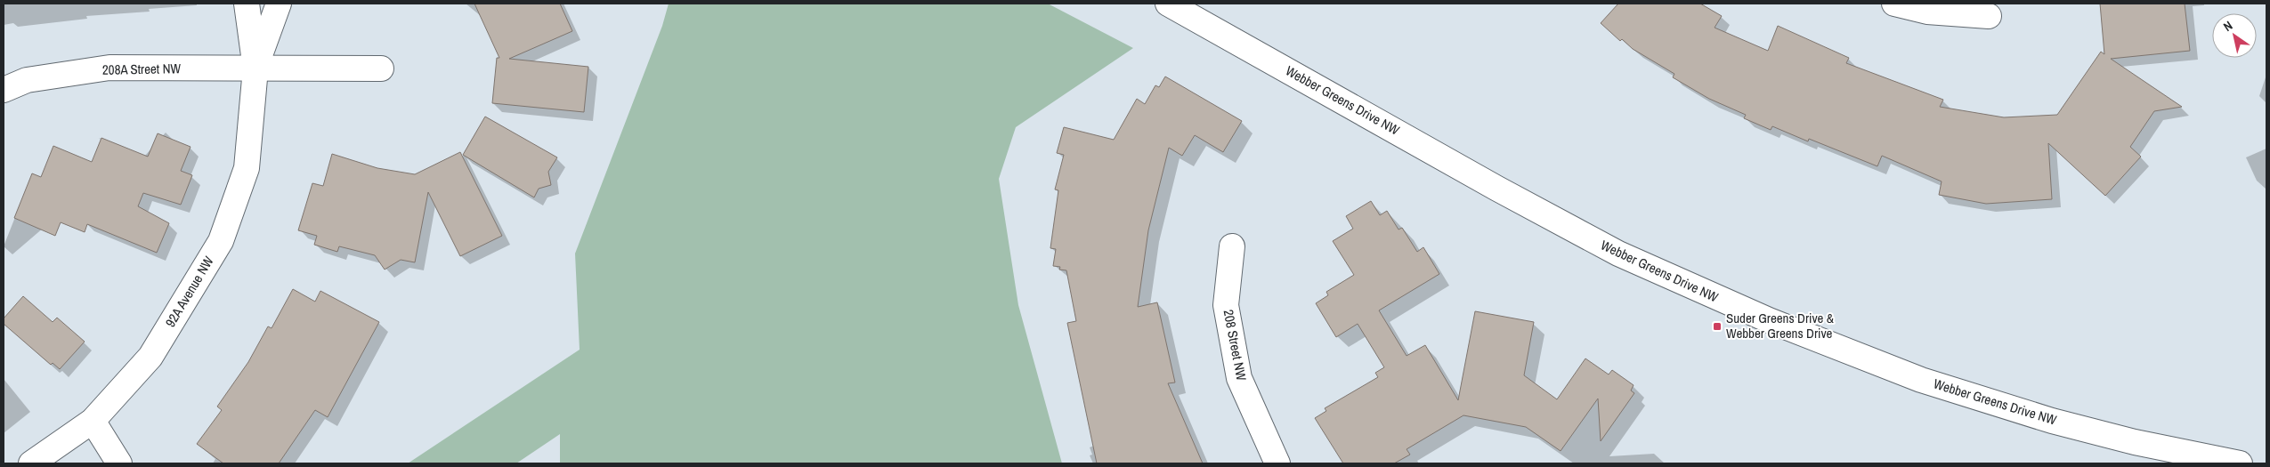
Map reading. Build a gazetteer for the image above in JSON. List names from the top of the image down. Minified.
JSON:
{"streets":{"street":["208A Street NW","Webber Greens Drive NW","92A Avenue NW","208 Street NW"]},"crossings":[["208A Street NW","92A Avenue NW"]],"places":{"transit":["Suder Greens Drive & Webber Greens Drive"]},"north":"top left"}
